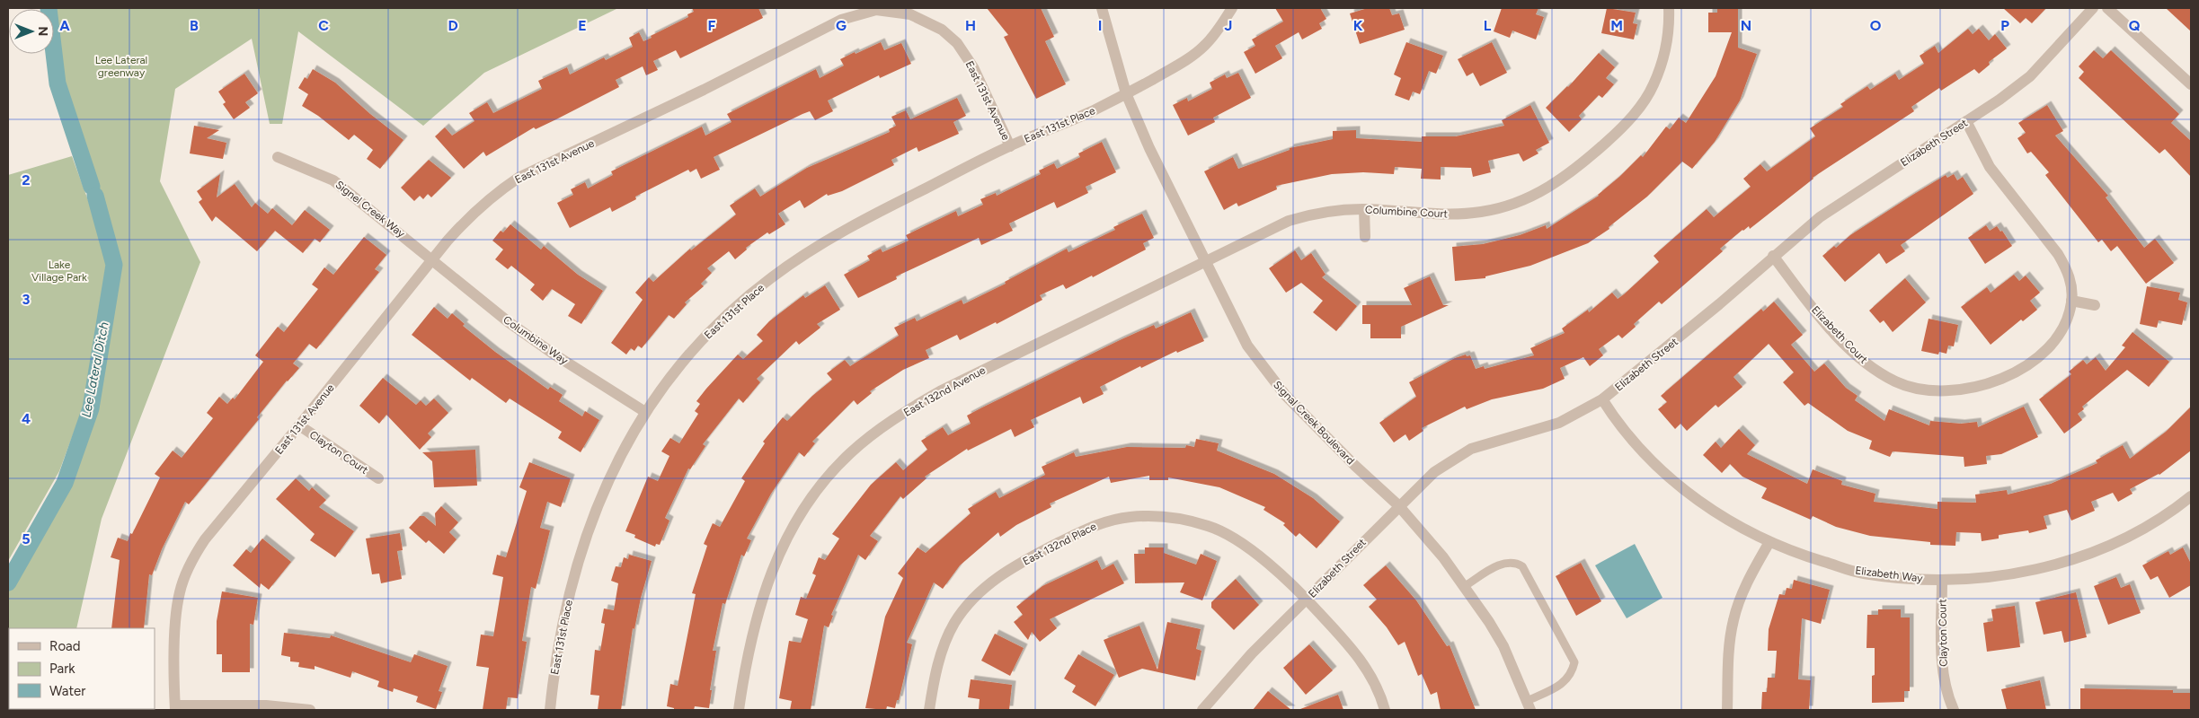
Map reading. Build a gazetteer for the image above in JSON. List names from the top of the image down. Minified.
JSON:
{"streets":{"street":["East 131st Avenue","East 131st Place","Elizabeth Street","Signel Creek Way","Columbine Court","Elizabeth Court","Columbine Way","East 132nd Avenue","Signal Creek Boulevard","Clayton Court","East 132nd Place","Elizabeth Way"]},"crossings":[["East 131st Avenue","East 131st Place"],["East 131st Avenue","Signel Creek Way"],["East 131st Avenue","Columbine Way"],["East 131st Avenue","Clayton Court"],["East 131st Place","Columbine Way"],["East 131st Place","Signal Creek Boulevard"],["Elizabeth Street","Elizabeth Court"],["Elizabeth Street","Signal Creek Boulevard"],["Elizabeth Street","East 132nd Place"],["Elizabeth Street","Elizabeth Way"],["Signel Creek Way","Columbine Way"],["Columbine Court","East 132nd Avenue"],["Columbine Court","Signal Creek Boulevard"],["East 132nd Avenue","Signal Creek Boulevard"],["Clayton Court","Elizabeth Way"]],"water":["Lee Lateral Ditch"],"parks":["Lee Lateral greenway","Lake Village Park"],"legend":["Road","Park","Water"],"north":"right","grid":{"columns":["A","B","C","D","E","F","G","H","I","J","K","L","M","N","O","P","Q"],"rows":["2","3","4","5"]}}
